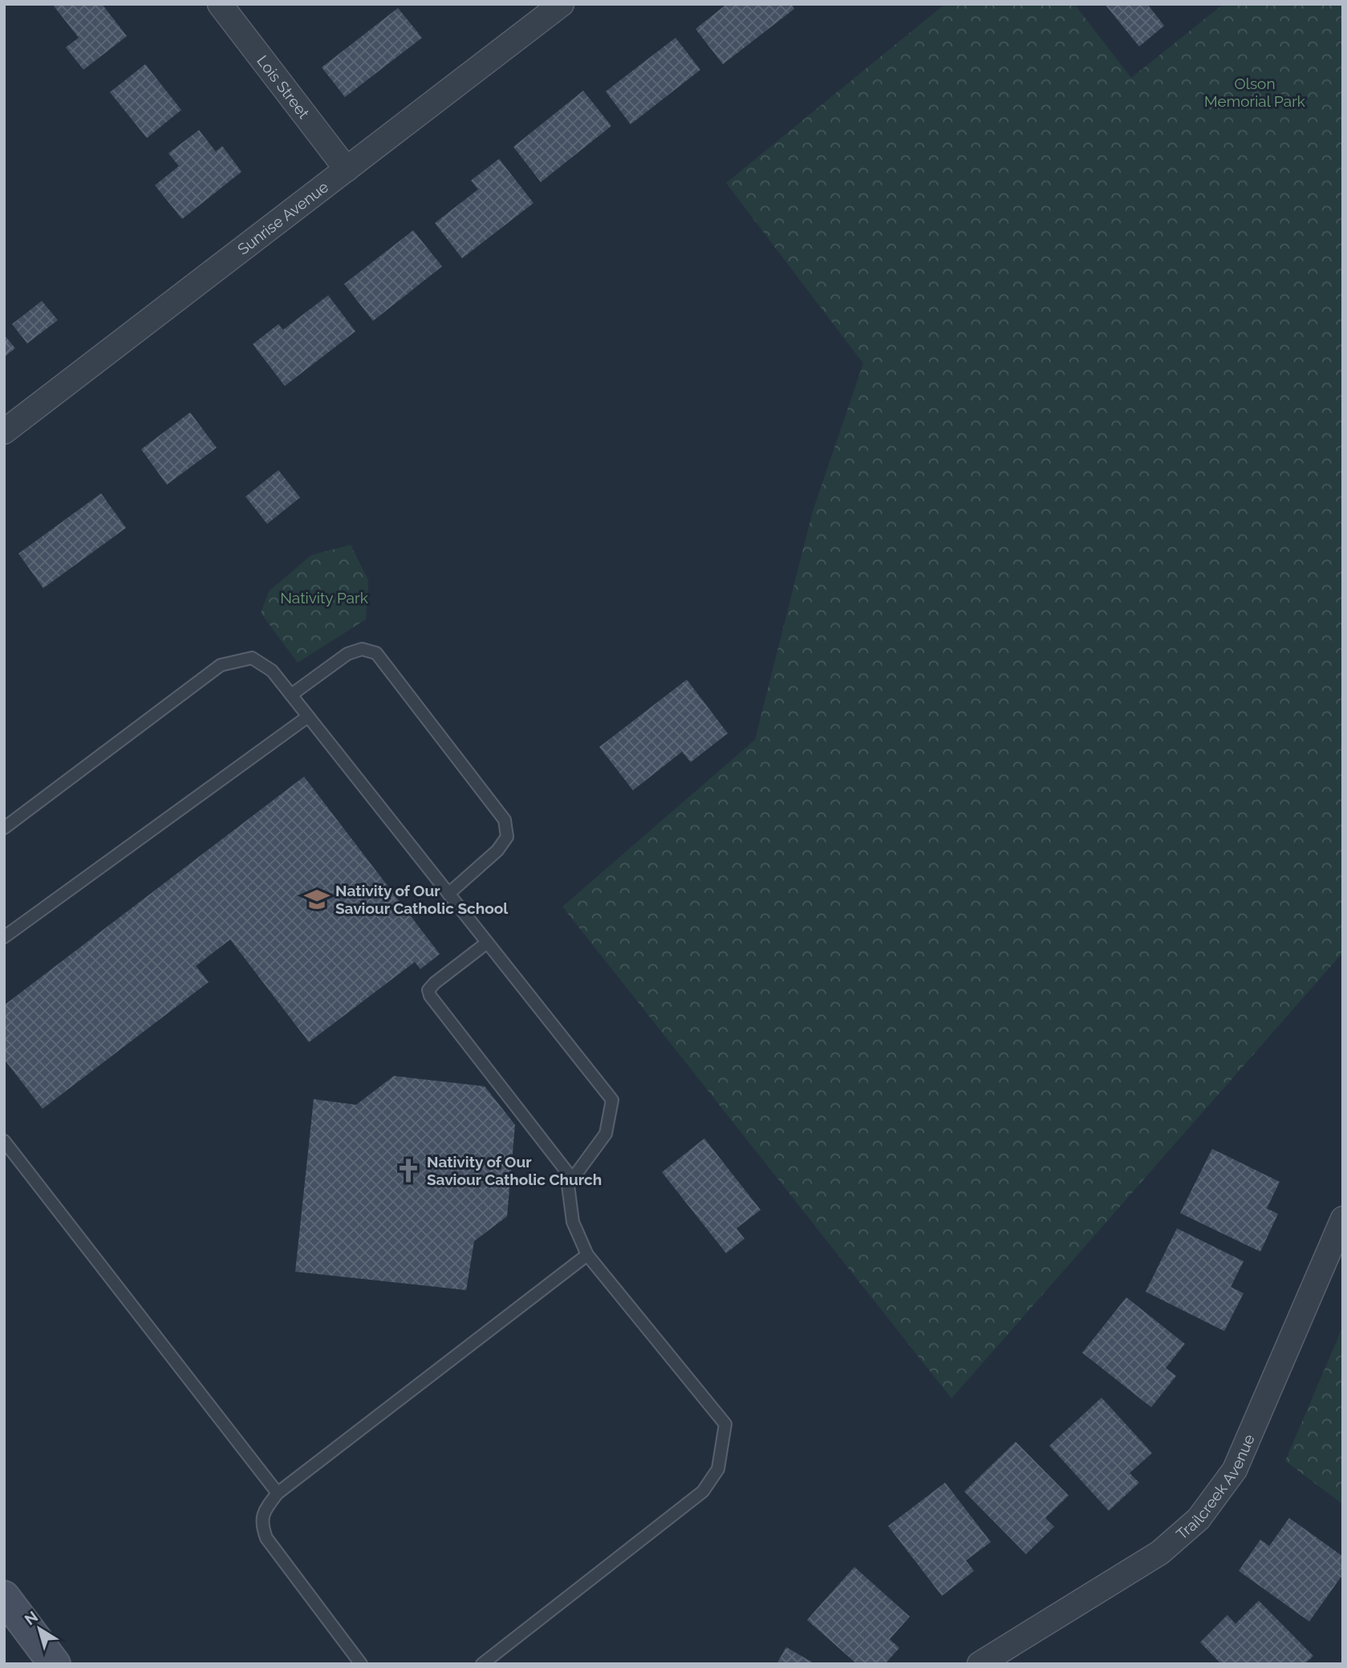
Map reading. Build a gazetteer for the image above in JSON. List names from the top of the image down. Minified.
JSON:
{"streets":{"street":["Lois Street","Sunrise Avenue","Trailcreek Avenue"]},"crossings":[["Lois Street","Sunrise Avenue"]],"parks":["Olson Memorial Park","Nativity Park"],"places":{"school or university":["Nativity of Our Saviour Catholic School"],"church":["Nativity of Our Saviour Catholic Church"]},"north":"top left"}
